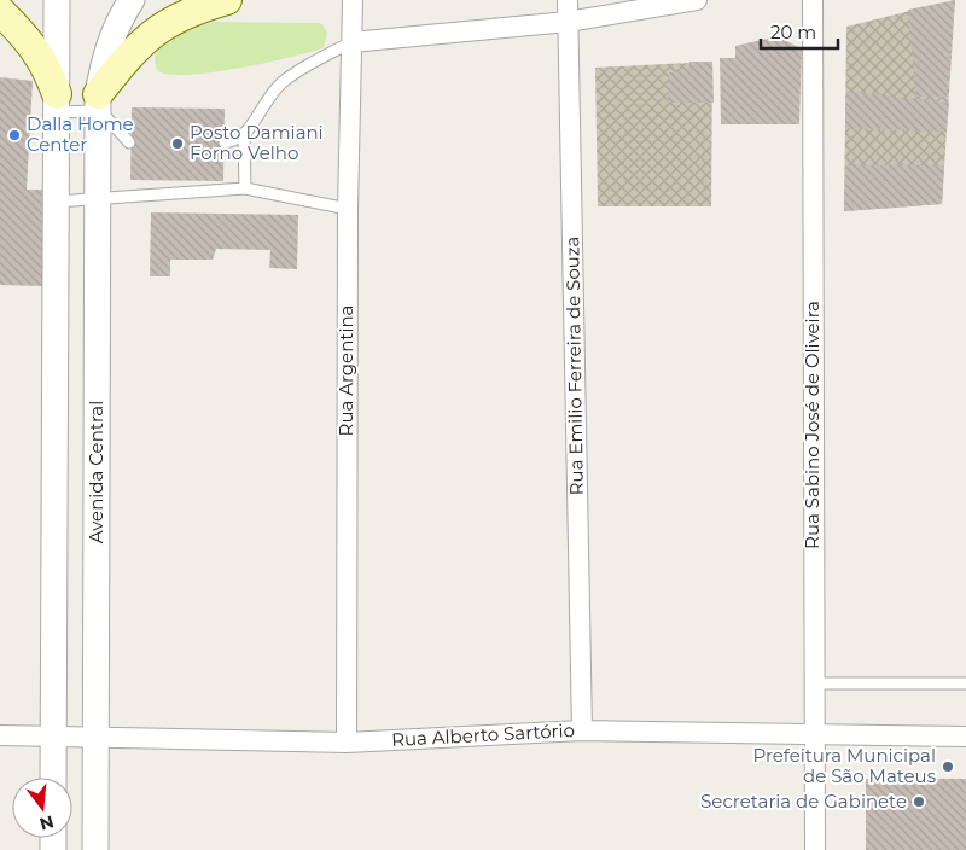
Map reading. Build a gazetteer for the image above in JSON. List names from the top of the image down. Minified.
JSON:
{"streets":{"street":["Rua Emilio Ferreira de Souza","Rua Argentina","Rua Sabino José de Oliveira","Avenida Central","Rua Alberto Sartório"]},"crossings":[["Rua Emilio Ferreira de Souza","Rua Alberto Sartório"],["Rua Argentina","Rua Alberto Sartório"],["Rua Sabino José de Oliveira","Rua Alberto Sartório"],["Avenida Central","Rua Alberto Sartório"]],"places":["Dalla Home Center","Posto Damiani Forno Velho","Prefeitura Municipal de São Mateus","Secretaria de Gabinete"],"scale_bar":"20 m","north":"bottom"}
